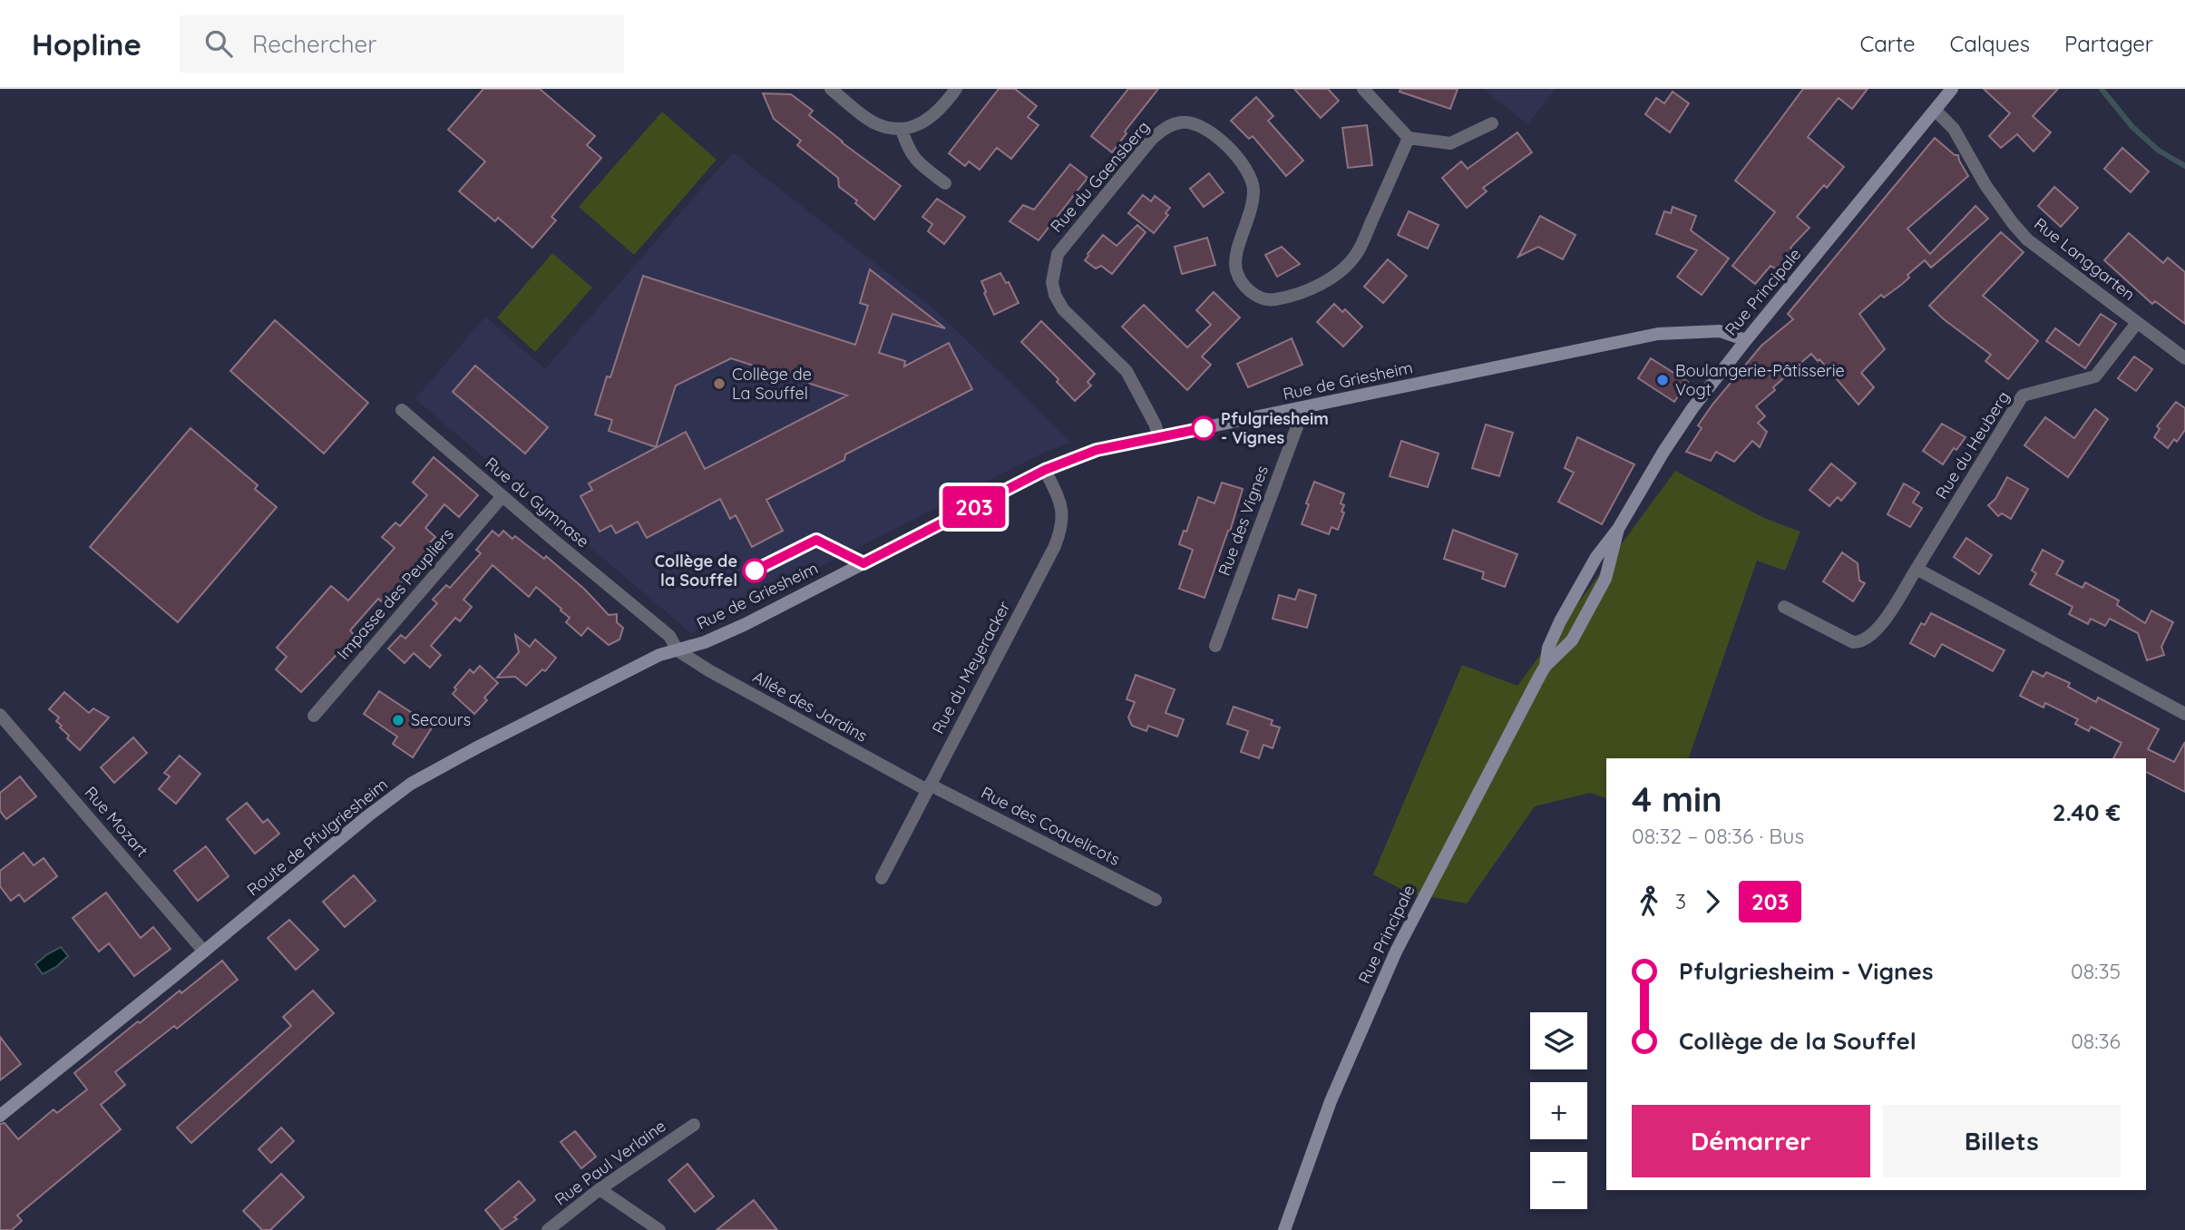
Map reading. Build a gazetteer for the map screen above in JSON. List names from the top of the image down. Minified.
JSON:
{"streets":{"street":["Rue du Gaensberg","Rue Langgarten","Rue Principale","Rue de Griesheim","Rue du Heuberg","Rue du Gymnase","Rue des Vignes","Impasse des Peupliers","Rue du Meyeracker","Allée des Jardins","Rue Mozart","Rue des Coquelicots","Route de Pfulgriesheim","Rue Paul Verlaine"]},"crossings":[["Rue du Gaensberg","Rue de Griesheim"],["Rue Langgarten","Rue Principale"],["Rue Langgarten","Rue du Heuberg"],["Rue Principale","Rue de Griesheim"],["Rue de Griesheim","Rue des Vignes"],["Rue de Griesheim","Rue du Meyeracker"],["Rue de Griesheim","Route de Pfulgriesheim"],["Rue du Gymnase","Impasse des Peupliers"],["Rue du Gymnase","Allée des Jardins"],["Rue du Gymnase","Route de Pfulgriesheim"],["Rue du Meyeracker","Allée des Jardins"],["Rue du Meyeracker","Rue des Coquelicots"],["Allée des Jardins","Rue des Coquelicots"],["Allée des Jardins","Route de Pfulgriesheim"],["Rue Mozart","Route de Pfulgriesheim"]],"places":["Boulangerie-Pâtisserie Vogt","Collège de La Souffel","Pfulgriesheim - Vignes","Collège de la Souffel","Secours"],"lines":["bus line 203"],"page":{"header":"Hopline","search":"Rechercher","nav":["Carte","Calques","Partager"],"on_map":"203","heading":["4 min","08:32 – 08:36 · Bus","2.40 €"],"legs":["3","203"],"list":[{"name":"Pfulgriesheim - Vignes","value":"08:35"},{"name":"Collège de la Souffel","value":"08:36"}],"map_buttons":["+","−"],"buttons":["Démarrer","Billets"]}}
